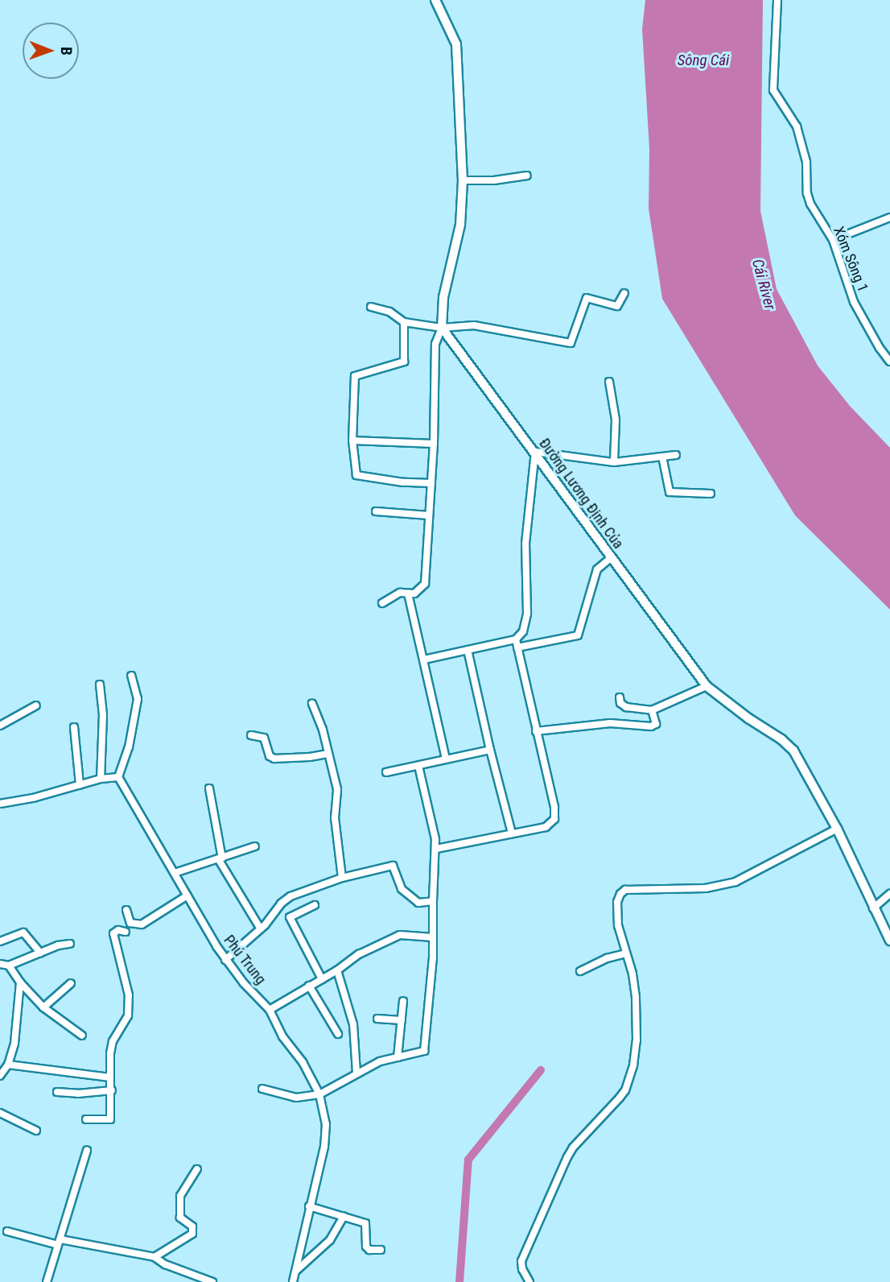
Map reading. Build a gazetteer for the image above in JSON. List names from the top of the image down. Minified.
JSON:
{"streets":{"street":["Xóm Sông 1","Đường Lương Định Của","Phú Trung"]},"water":["Sông Cái","Cái River"],"north":"right"}
